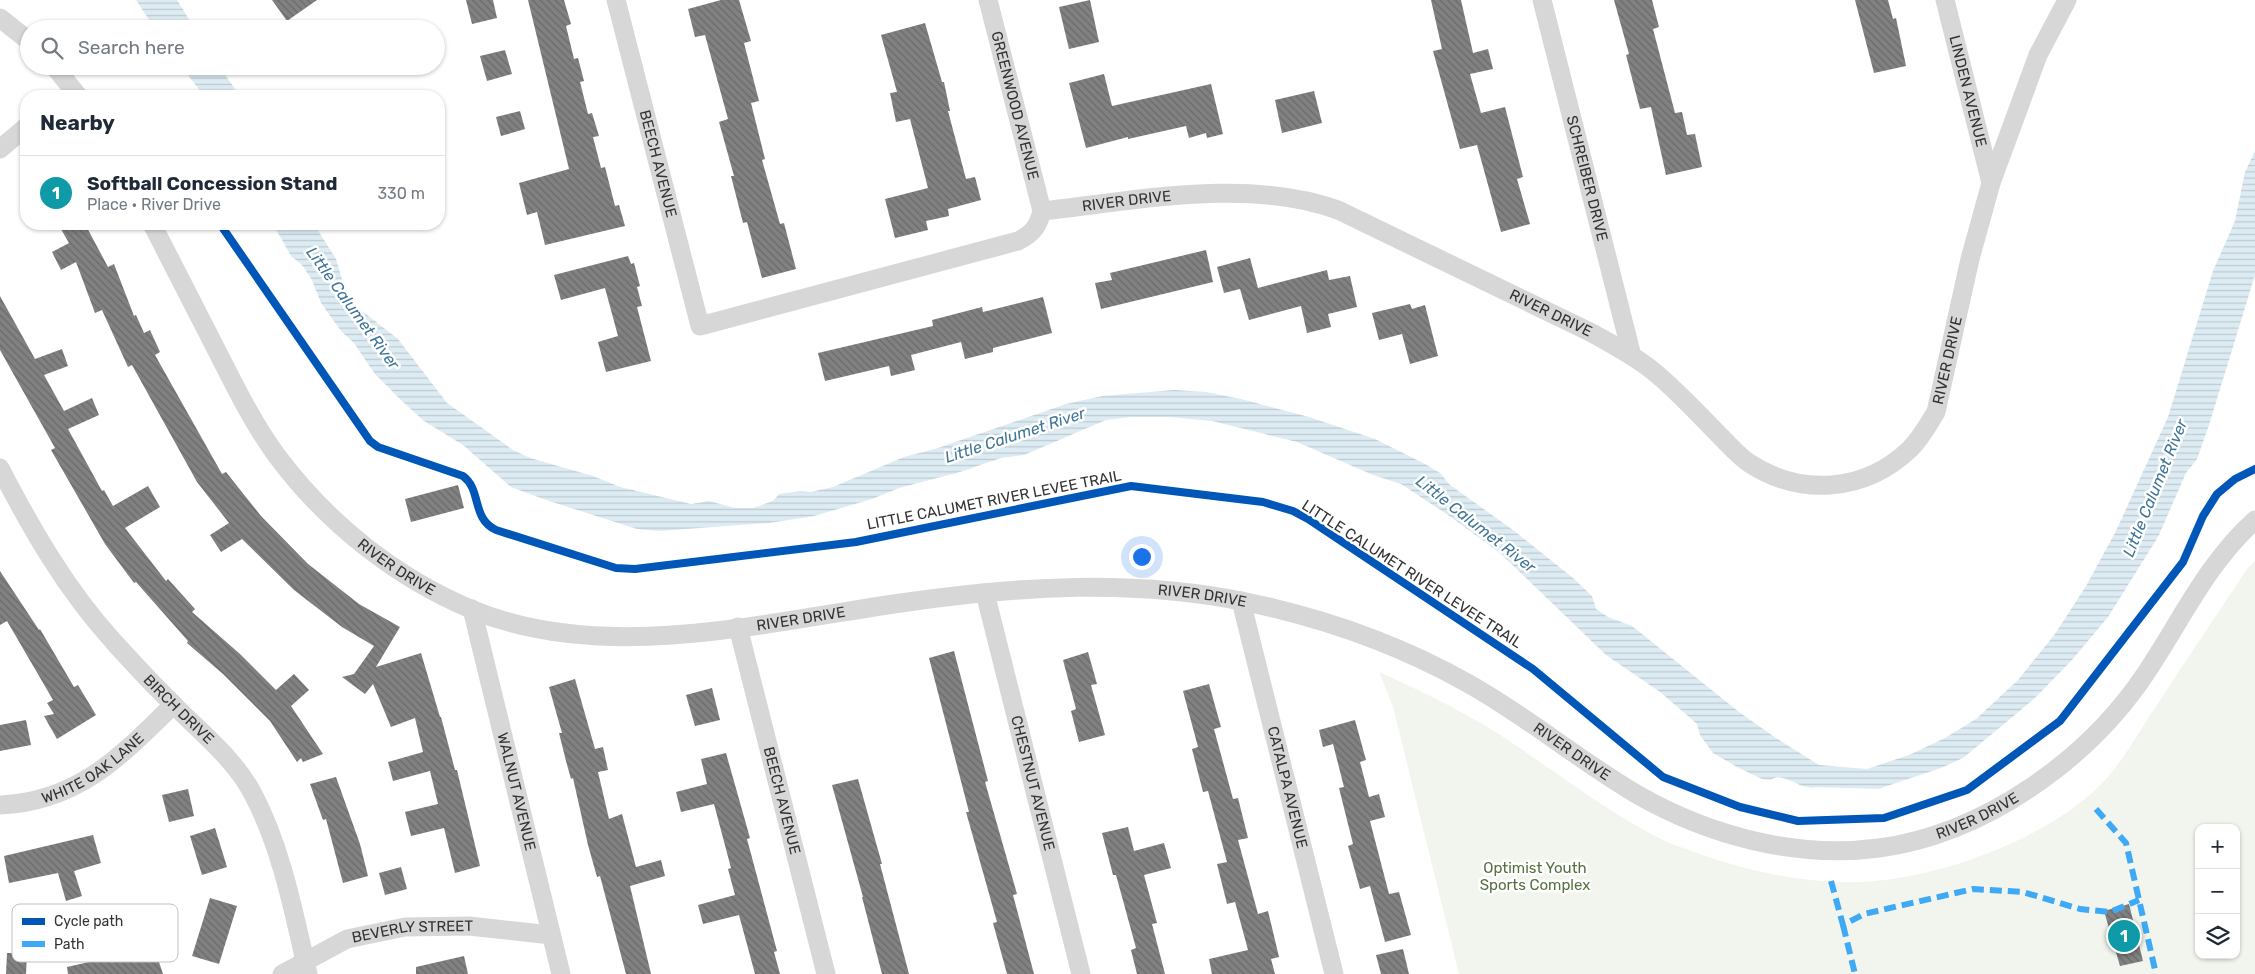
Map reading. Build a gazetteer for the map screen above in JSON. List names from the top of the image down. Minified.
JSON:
{"streets":{"street":["LINDEN AVENUE","GREENWOOD AVENUE","BEECH AVENUE","SCHREIBER DRIVE","RIVER DRIVE","BIRCH DRIVE","WHITE OAK LANE","CHESTNUT AVENUE","CATALPA AVENUE","WALNUT AVENUE","BEVERLY STREET"],"cycle path":["LITTLE CALUMET RIVER LEVEE TRAIL"]},"crossings":[["LINDEN AVENUE","RIVER DRIVE"],["GREENWOOD AVENUE","BEECH AVENUE"],["GREENWOOD AVENUE","RIVER DRIVE"],["BEECH AVENUE","RIVER DRIVE"],["SCHREIBER DRIVE","RIVER DRIVE"],["RIVER DRIVE","CHESTNUT AVENUE"],["RIVER DRIVE","CATALPA AVENUE"],["RIVER DRIVE","WALNUT AVENUE"],["BIRCH DRIVE","WHITE OAK LANE"],["BIRCH DRIVE","BEVERLY STREET"],["WALNUT AVENUE","BEVERLY STREET"]],"water":["Little Calumet River"],"parks":["Optimist Youth Sports Complex"],"legend":["Cycle path","Path"],"page":{"search":"Search here","heading":"Nearby","list":[{"mark":"1","name":"Softball Concession Stand","note":"Place · River Drive","value":"330 m"}],"map_buttons":["+","−"],"pins":"1"}}
